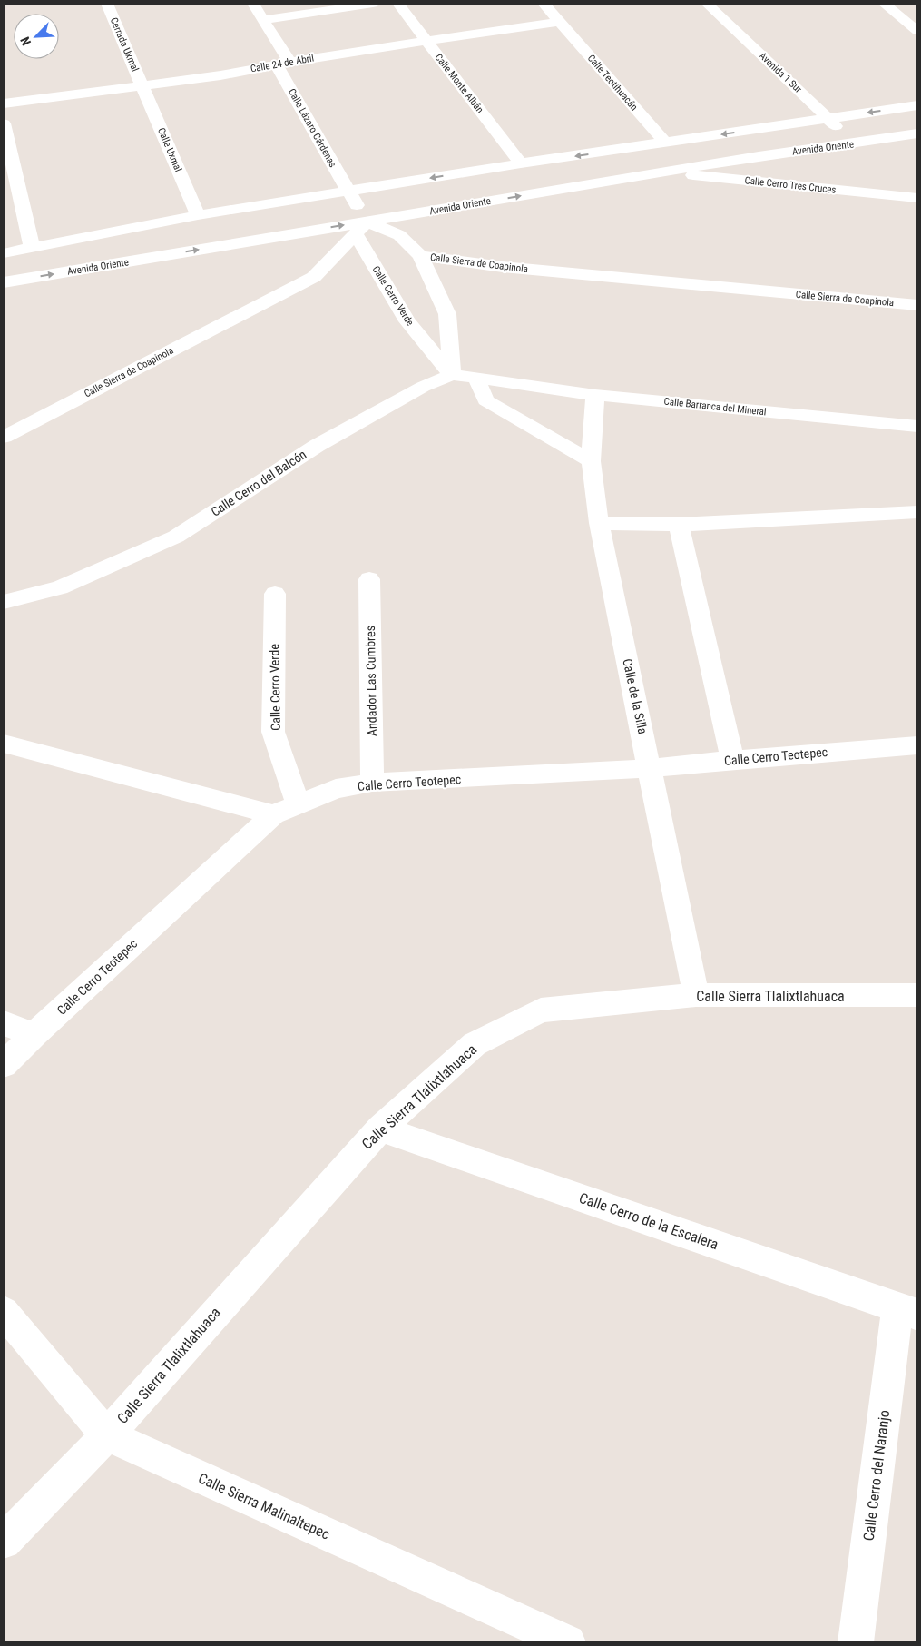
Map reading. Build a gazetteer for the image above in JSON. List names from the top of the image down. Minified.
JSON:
{"streets":{"street":["Cerrada Uxmal","Calle 24 de Abril","Avenida 1 Sur","Calle Teotihuacán","Calle Monte Albán","Calle Lázaro Cárdenas","Avenida Oriente","Calle Uxmal","Calle Cerro Tres Cruces","Calle Sierra de Coapinola","Calle Cerro Verde","Calle Barranca del Mineral","Calle Cerro del Balcón","Andador Las Cumbres","Calle de la Silla","Calle Cerro Teotepec","Calle Sierra Tlalixtlahuaca","Calle Cerro de la Escalera","Calle Cerro del Naranjo","Calle Sierra Malinaltepec"]},"crossings":[["Cerrada Uxmal","Calle 24 de Abril"],["Cerrada Uxmal","Calle Uxmal"],["Calle 24 de Abril","Calle Teotihuacán"],["Calle 24 de Abril","Calle Monte Albán"],["Calle 24 de Abril","Calle Lázaro Cárdenas"],["Calle 24 de Abril","Calle Uxmal"],["Avenida 1 Sur","Avenida Oriente"],["Calle Lázaro Cárdenas","Avenida Oriente"],["Calle Lázaro Cárdenas","Calle Sierra de Coapinola"],["Calle Lázaro Cárdenas","Calle Cerro Verde"],["Avenida Oriente","Calle Cerro Tres Cruces"],["Avenida Oriente","Calle Sierra de Coapinola"],["Avenida Oriente","Calle Cerro Verde"],["Calle Sierra de Coapinola","Calle Cerro Verde"],["Calle Cerro Verde","Calle Cerro del Balcón"],["Calle Cerro Verde","Calle Cerro Teotepec"],["Calle Barranca del Mineral","Calle Cerro del Balcón"],["Calle Barranca del Mineral","Calle de la Silla"],["Andador Las Cumbres","Calle Cerro Teotepec"],["Calle de la Silla","Calle Cerro Teotepec"],["Calle de la Silla","Calle Sierra Tlalixtlahuaca"],["Calle Sierra Tlalixtlahuaca","Calle Cerro de la Escalera"],["Calle Sierra Tlalixtlahuaca","Calle Sierra Malinaltepec"],["Calle Cerro de la Escalera","Calle Cerro del Naranjo"]],"north":"bottom left"}
